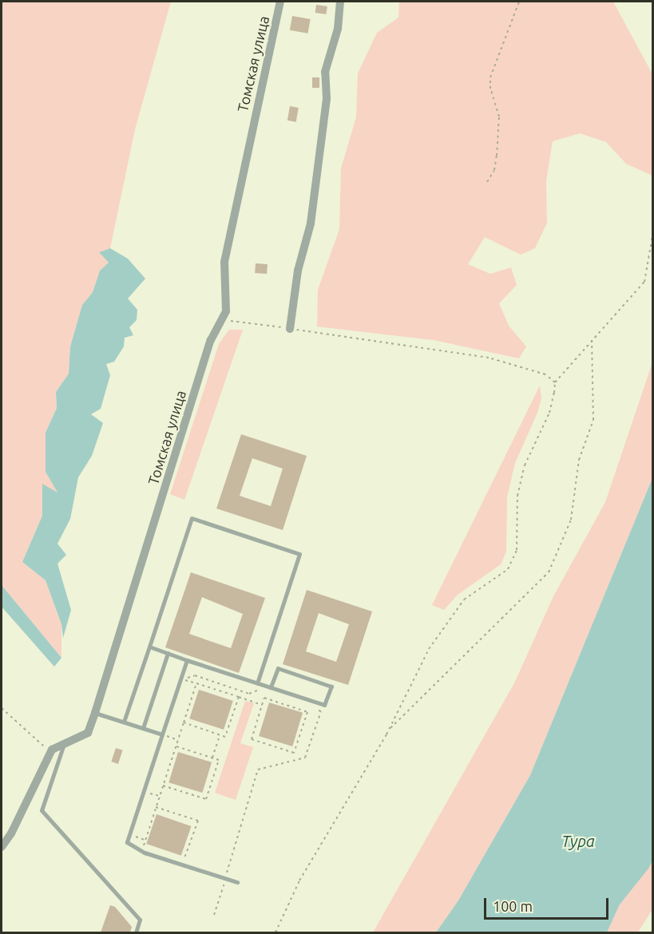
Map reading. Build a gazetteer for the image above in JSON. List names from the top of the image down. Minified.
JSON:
{"streets":{"street":["Томская улица"]},"water":["Тура"],"scale_bar":"100 m"}
